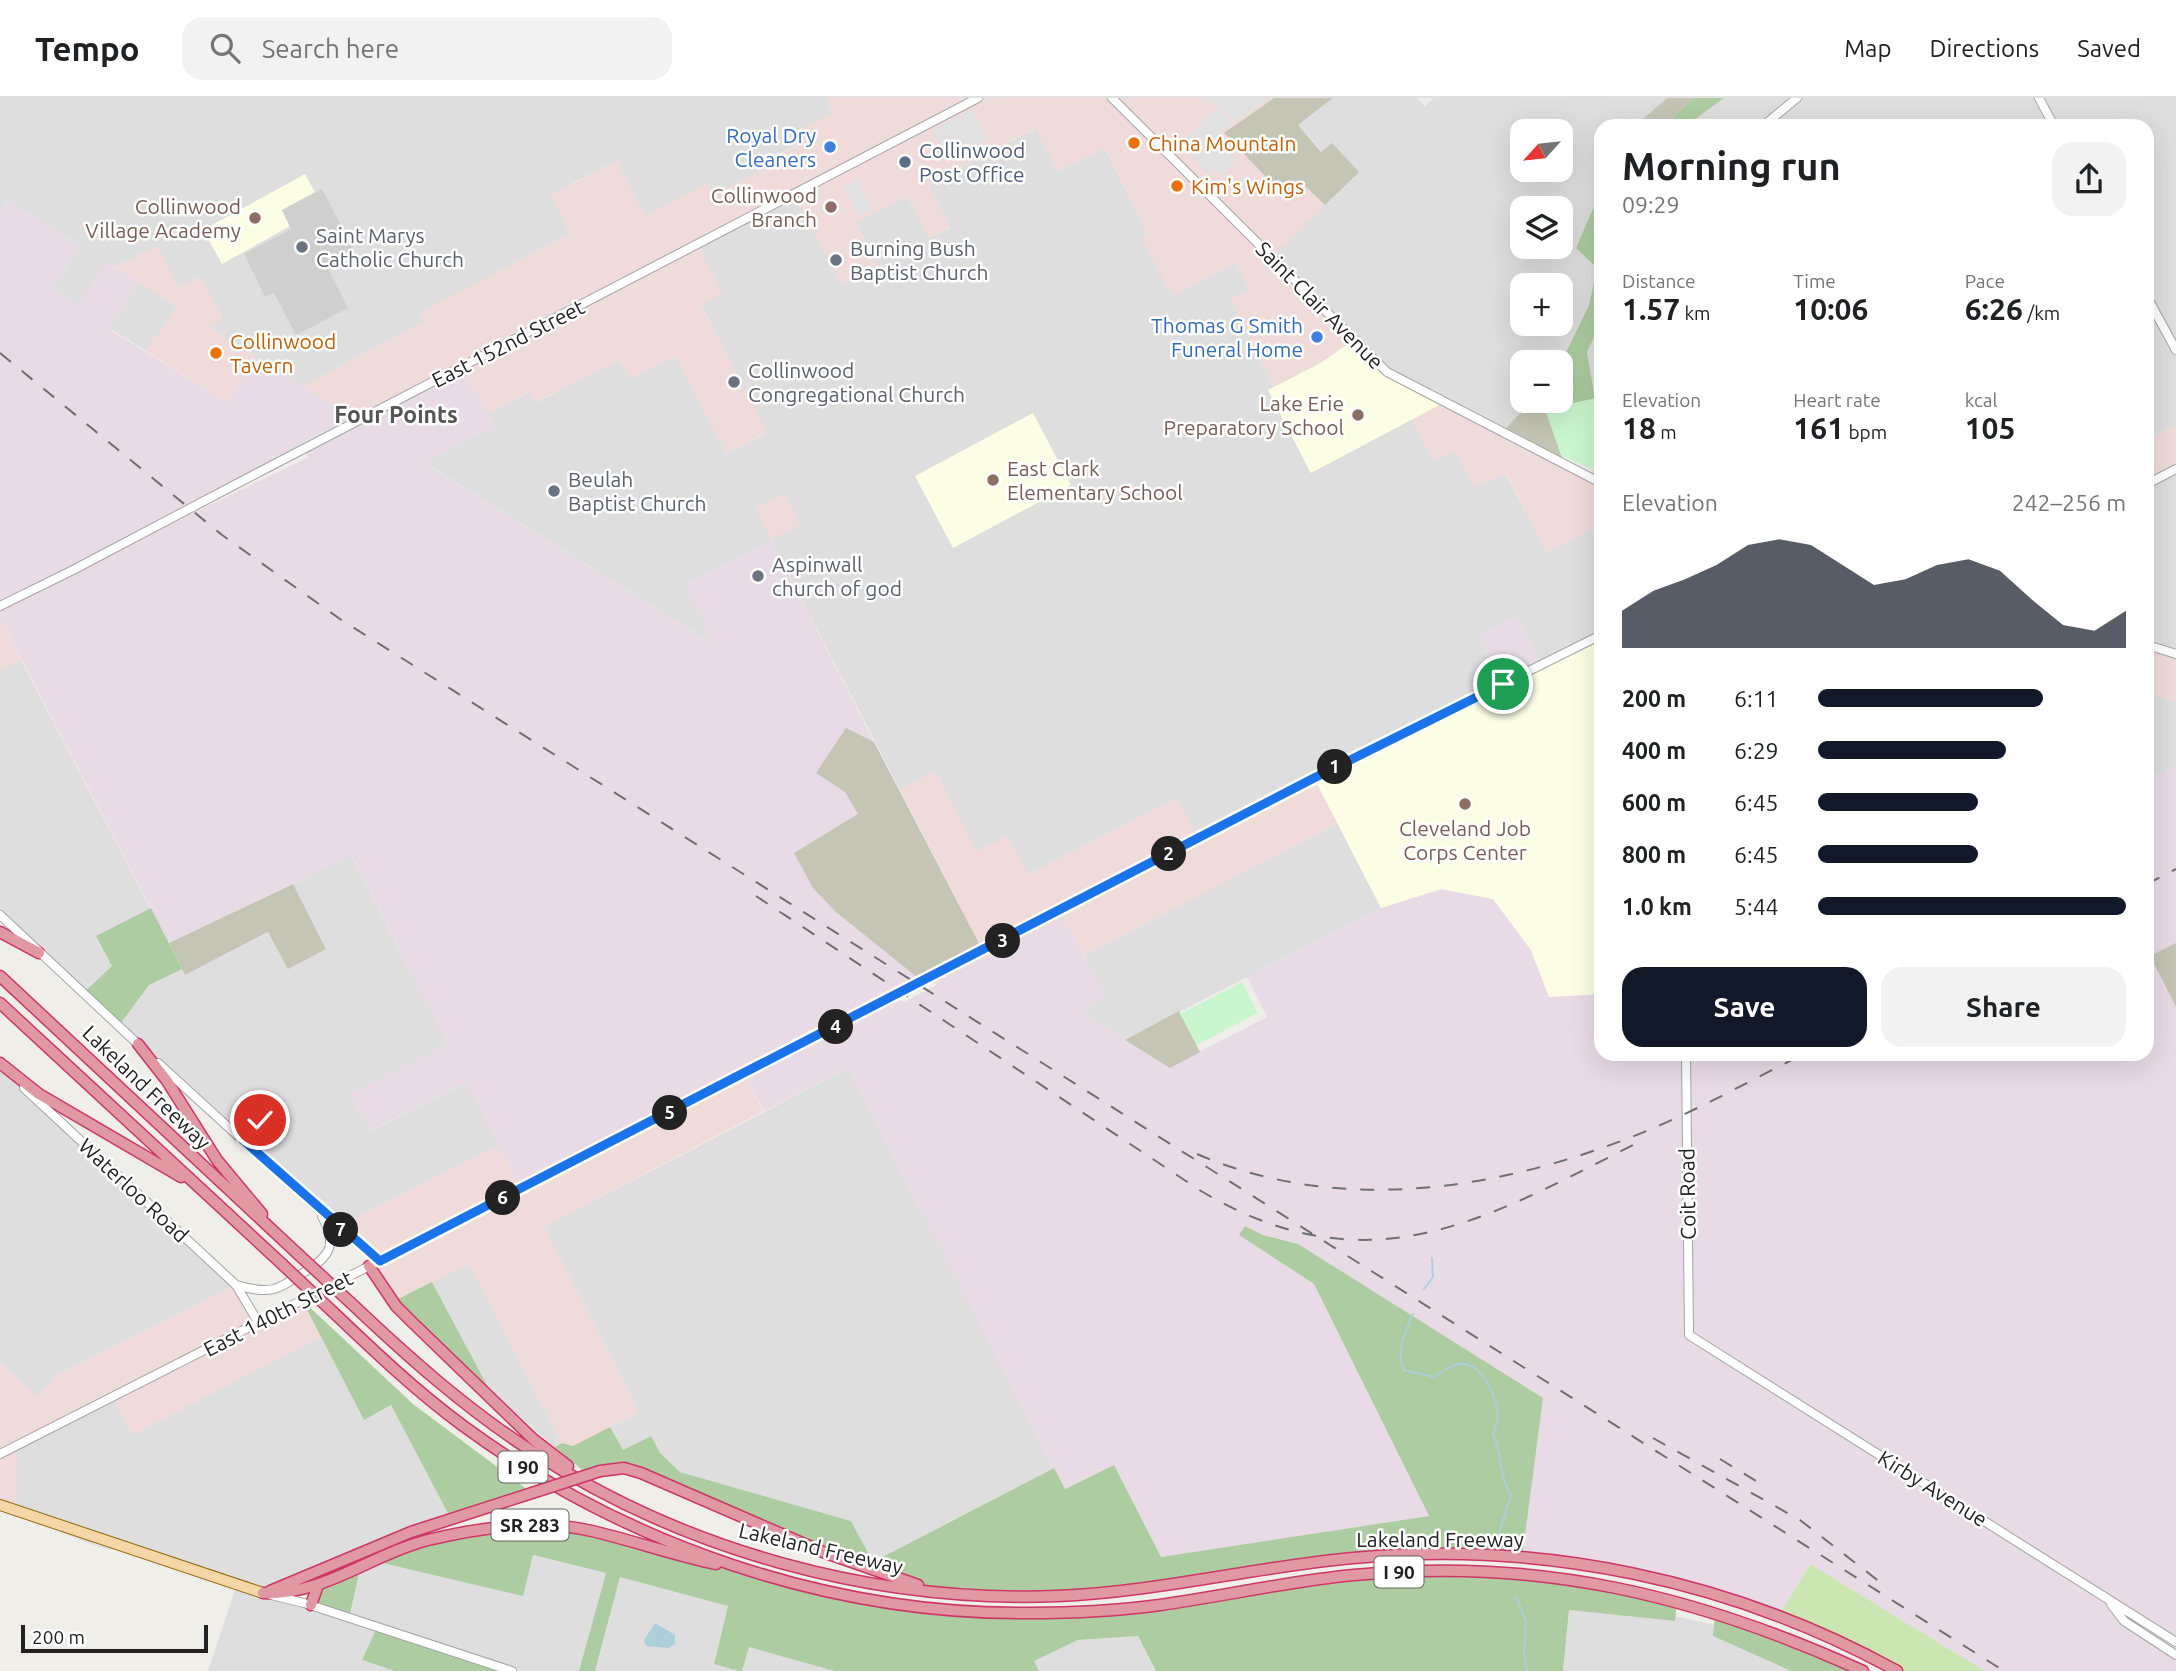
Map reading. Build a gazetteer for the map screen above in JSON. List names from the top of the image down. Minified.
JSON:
{"streets":{"highway":["Lakeland Freeway","I 90","SR 283"],"street":["Saint Clair Avenue","East 152nd Street","Waterloo Road","Coit Road","East 140th Street","Kirby Avenue"]},"crossings":[["Lakeland Freeway","SR 283"],["Waterloo Road","East 140th Street"],["Coit Road","Kirby Avenue"]],"districts":["Four Points"],"places":["China MountaIn","Royal Dry Cleaners","Collinwood Post Office","Kim's Wings","Collinwood Branch","Collinwood Village Academy","Saint Marys Catholic Church","Burning Bush Baptist Church","Thomas G Smith Funeral Home","Collinwood Tavern","Collinwood Congregational Church","Lake Erie Preparatory School","East Clark Elementary School","Beulah Baptist Church","Aspinwall church of god","Cleveland Job Corps Center"],"scale_bar":"200 m","north":"bottom left","page":{"header":"Tempo","search":"Search here","nav":["Map","Directions","Saved"],"map_buttons":["+","−"],"heading":["Morning run","09:29"],"stats":[["Distance","1.57 km"],["Time","10:06"],["Pace","6:26 /km"],["Elevation","18 m"],["Heart rate","161 bpm"],["kcal","105"]],"chart":["Elevation","242–256 m"],"list":[{"name":"200 m","note":"6:11"},{"name":"400 m","note":"6:29"},{"name":"600 m","note":"6:45"},{"name":"800 m","note":"6:45"},{"name":"1.0 km","note":"5:44"}],"pins":["1","2","3","4","5","6","7"],"buttons":["Save","Share"],"scale":"200 m"}}
